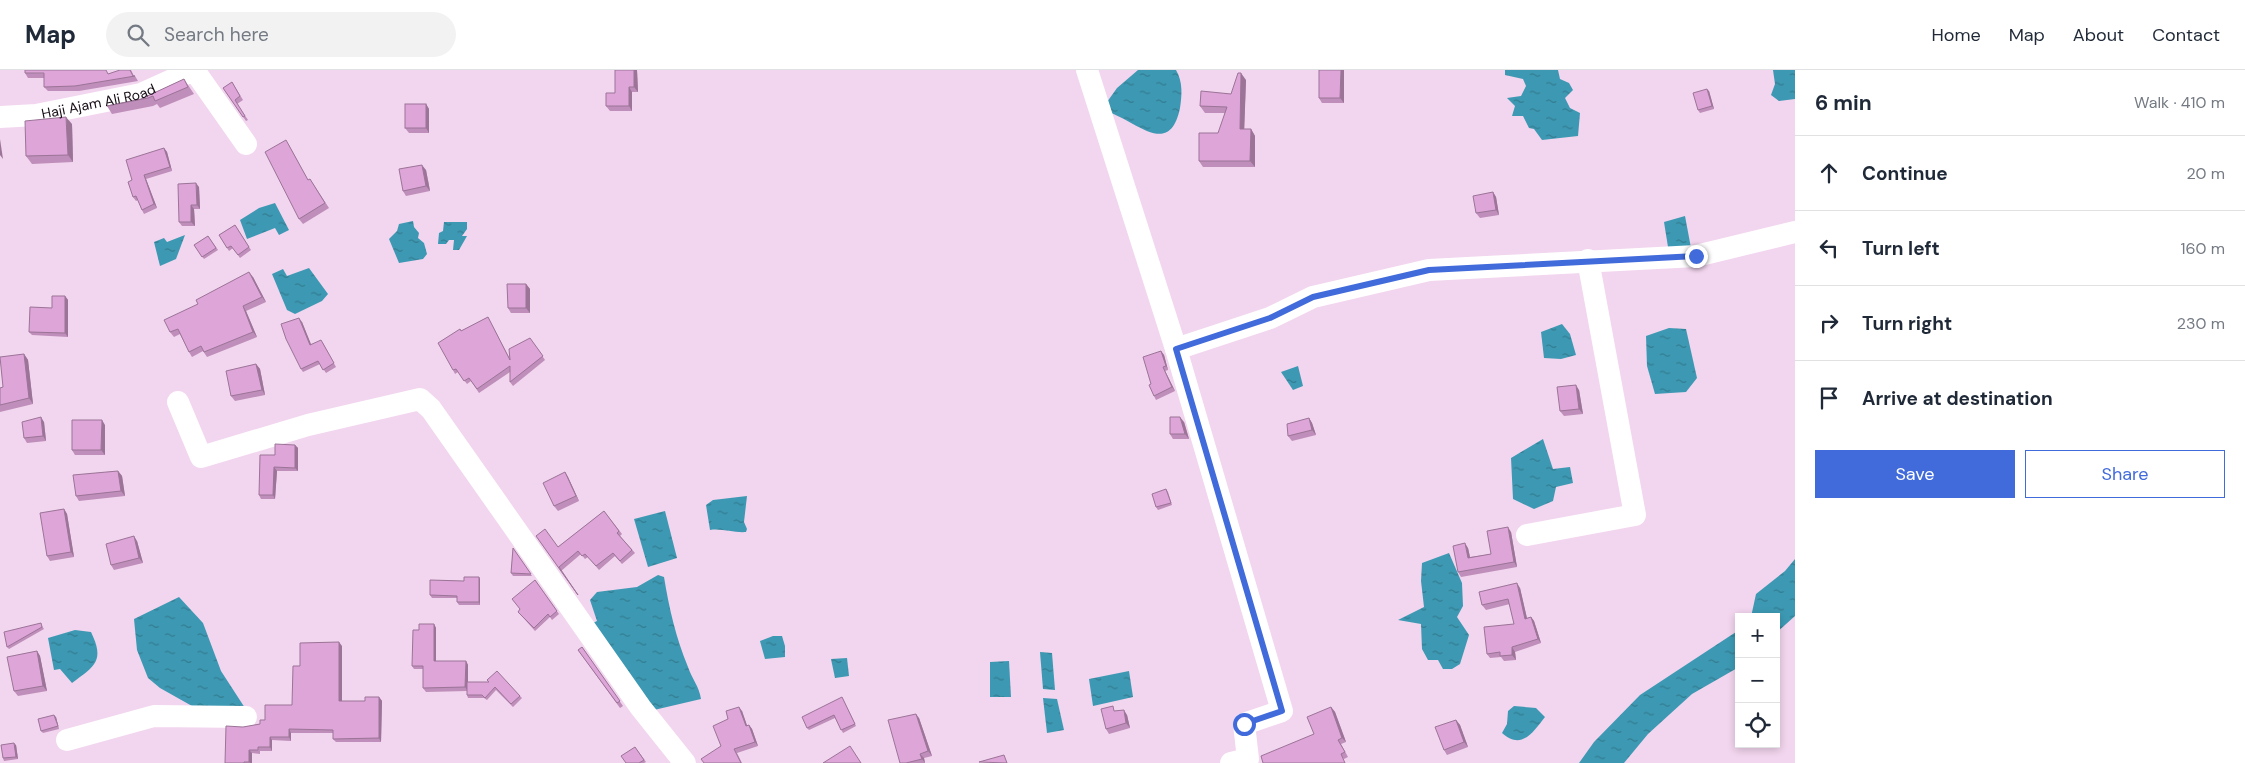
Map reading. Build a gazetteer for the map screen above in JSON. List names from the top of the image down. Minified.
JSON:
{"streets":{"street":["Haji Ajam Ali Road"]},"page":{"header":"Map","search":"Search here","nav":["Home","Map","About","Contact"],"heading":["6 min","Walk · 410 m"],"list":[["Continue","20 m"],["Turn left","160 m"],["Turn right","230 m"],"Arrive at destination"],"buttons":["Save","Share"],"map_buttons":["+","−"]}}
